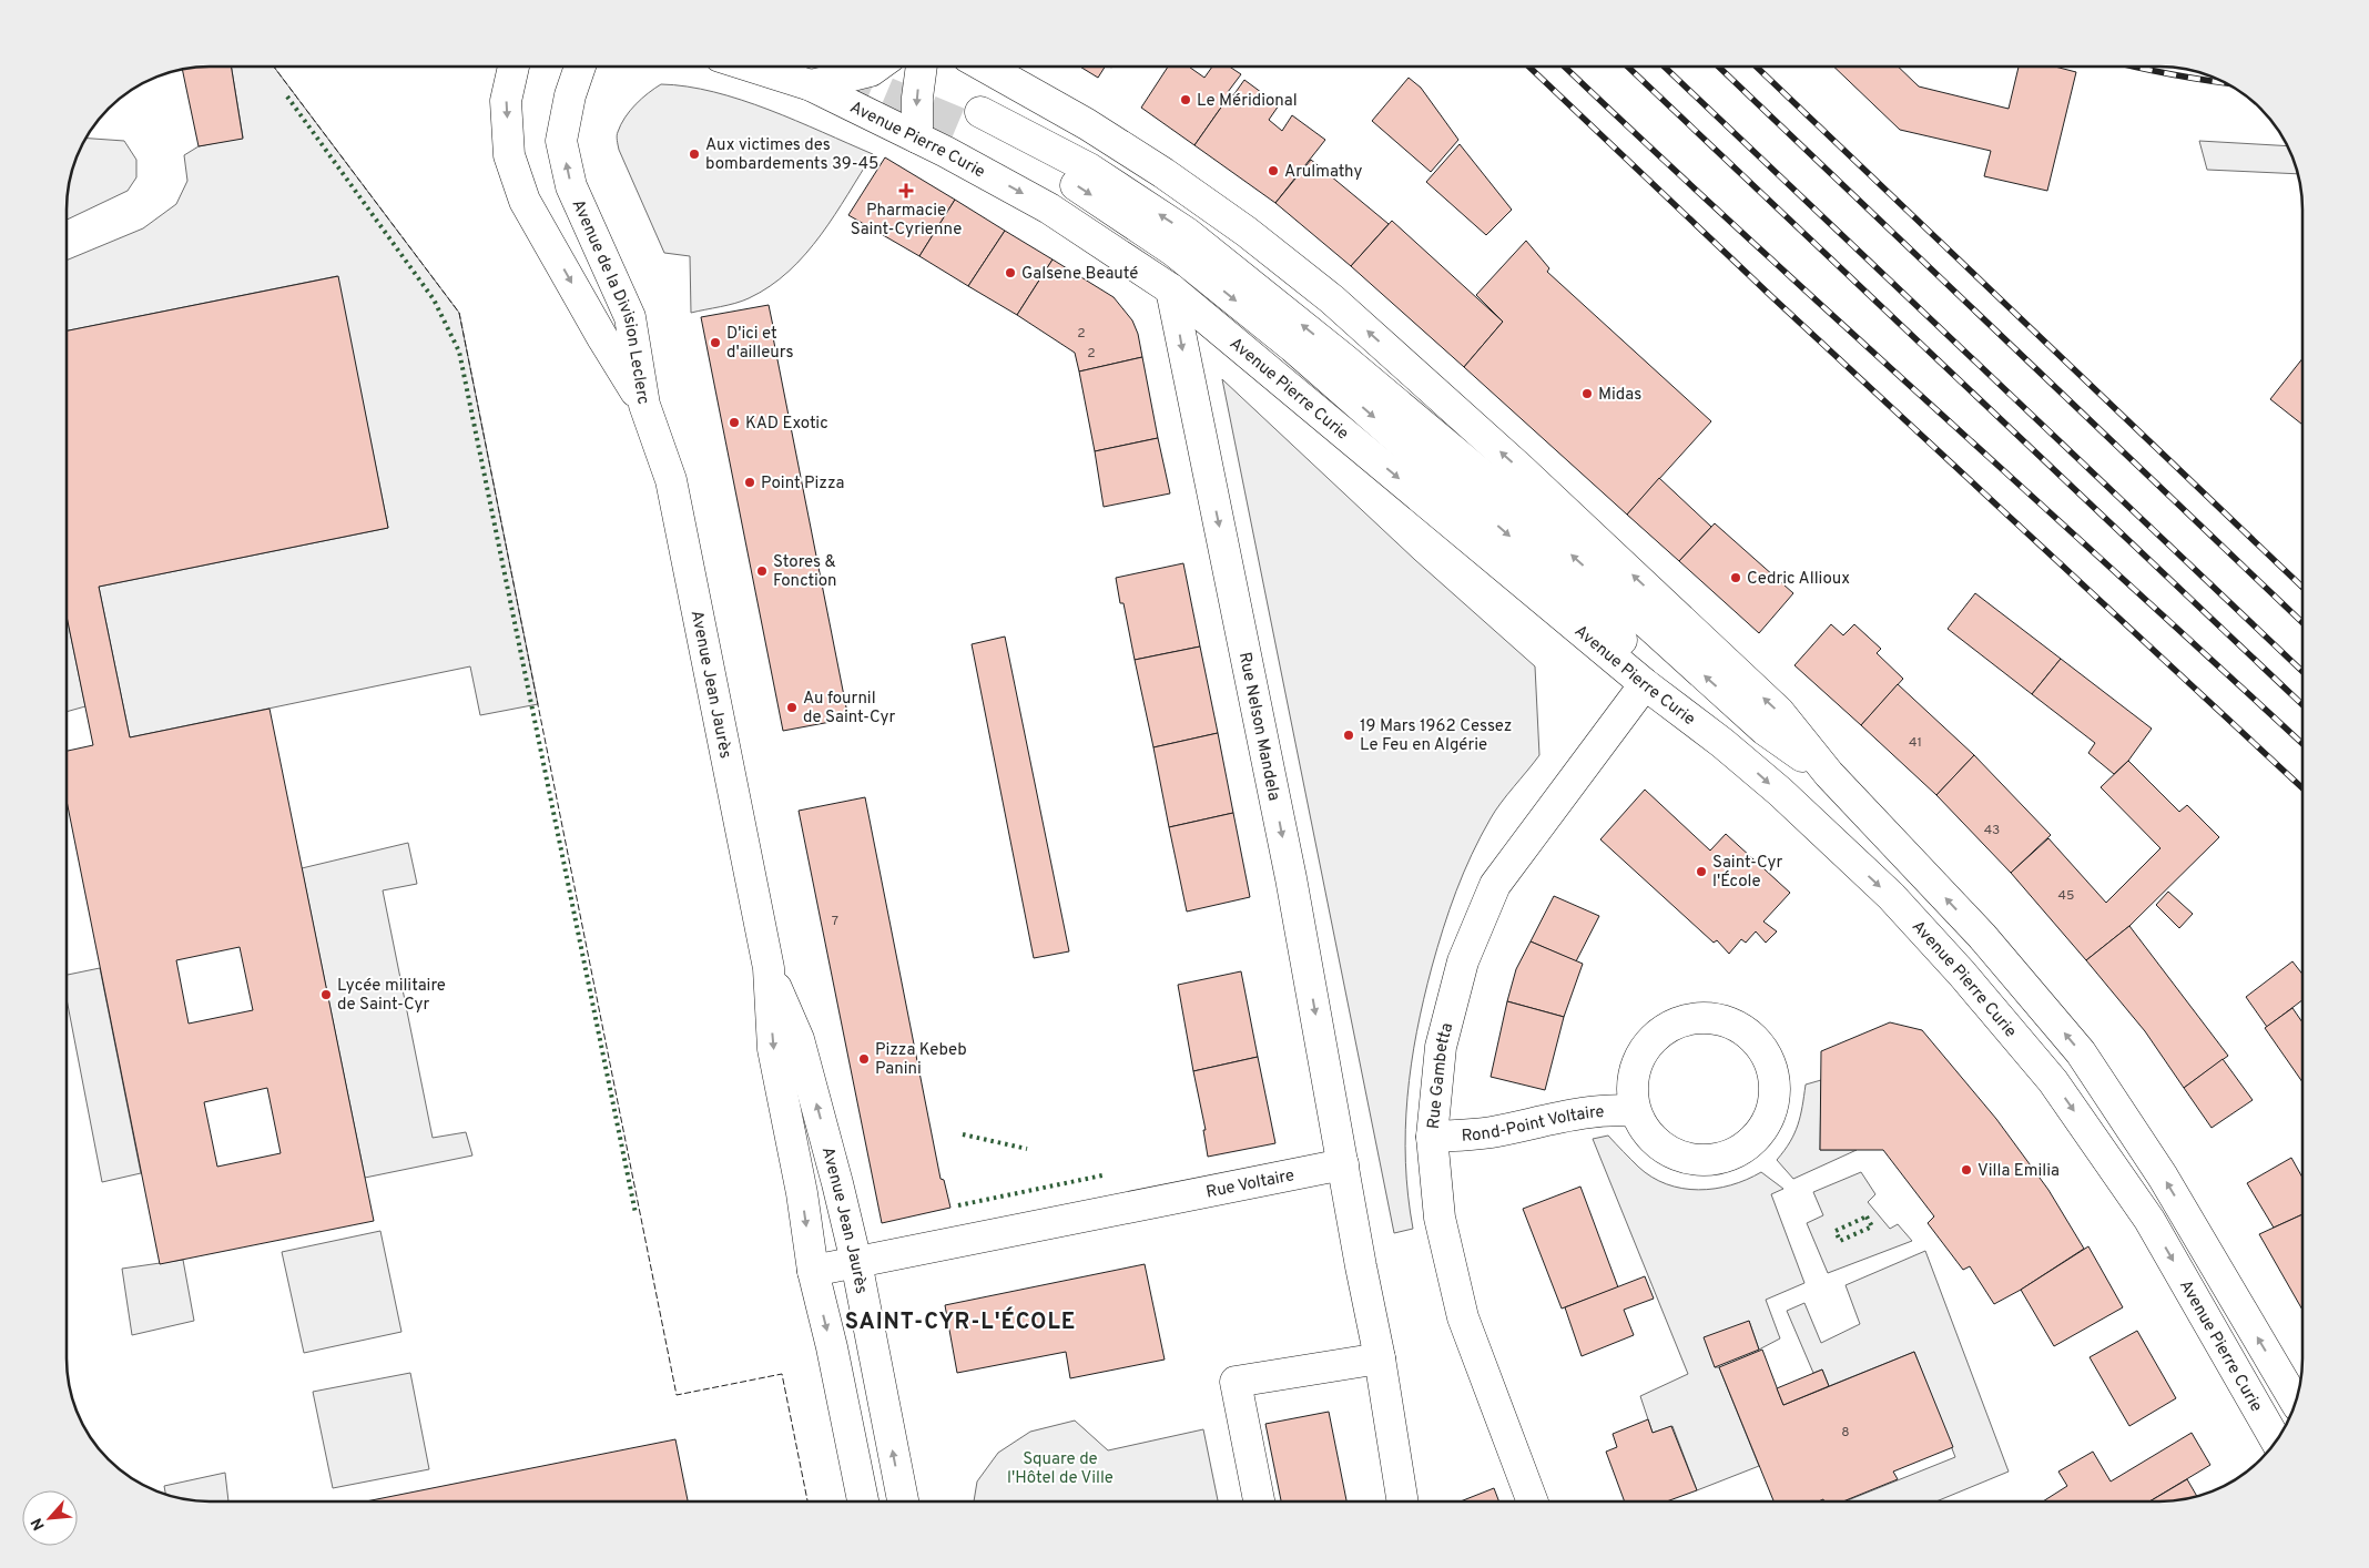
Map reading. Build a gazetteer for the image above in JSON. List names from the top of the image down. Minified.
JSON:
{"streets":{"main road":["Avenue Pierre Curie","Avenue de la Division Leclerc","Avenue Jean Jaurès","Rue Nelson Mandela","Rue Gambetta","Rond-Point Voltaire","Rue Voltaire"]},"crossings":[["Avenue Pierre Curie","Rue Nelson Mandela"],["Avenue Pierre Curie","Rue Gambetta"],["Avenue de la Division Leclerc","Avenue Jean Jaurès"],["Avenue Jean Jaurès","Rue Voltaire"],["Rue Nelson Mandela","Rue Voltaire"],["Rue Gambetta","Rond-Point Voltaire"]],"one_way":["Rue Nelson Mandela"],"districts":["SAINT-CYR-L'ÉCOLE"],"parks":["Square de l'Hôtel de Ville"],"places":{"other":["Le Méridional","Aux victimes des bombardements 39-45","Arulmathy","Galsene Beauté","D'ici et d'ailleurs","Midas","KAD Exotic","Point Pizza","Stores & Fonction","Cedric Allioux","Au fournil de Saint-Cyr","19 Mars 1962 Cessez Le Feu en Algérie","Saint-Cyr l'École","Lycée militaire de Saint-Cyr","Pizza Kebeb Panini","Villa Emilia"],"health":["Pharmacie Saint-Cyrienne"]},"house_numbers":["2","2","41","43","45","7","8"],"north":"bottom left"}
